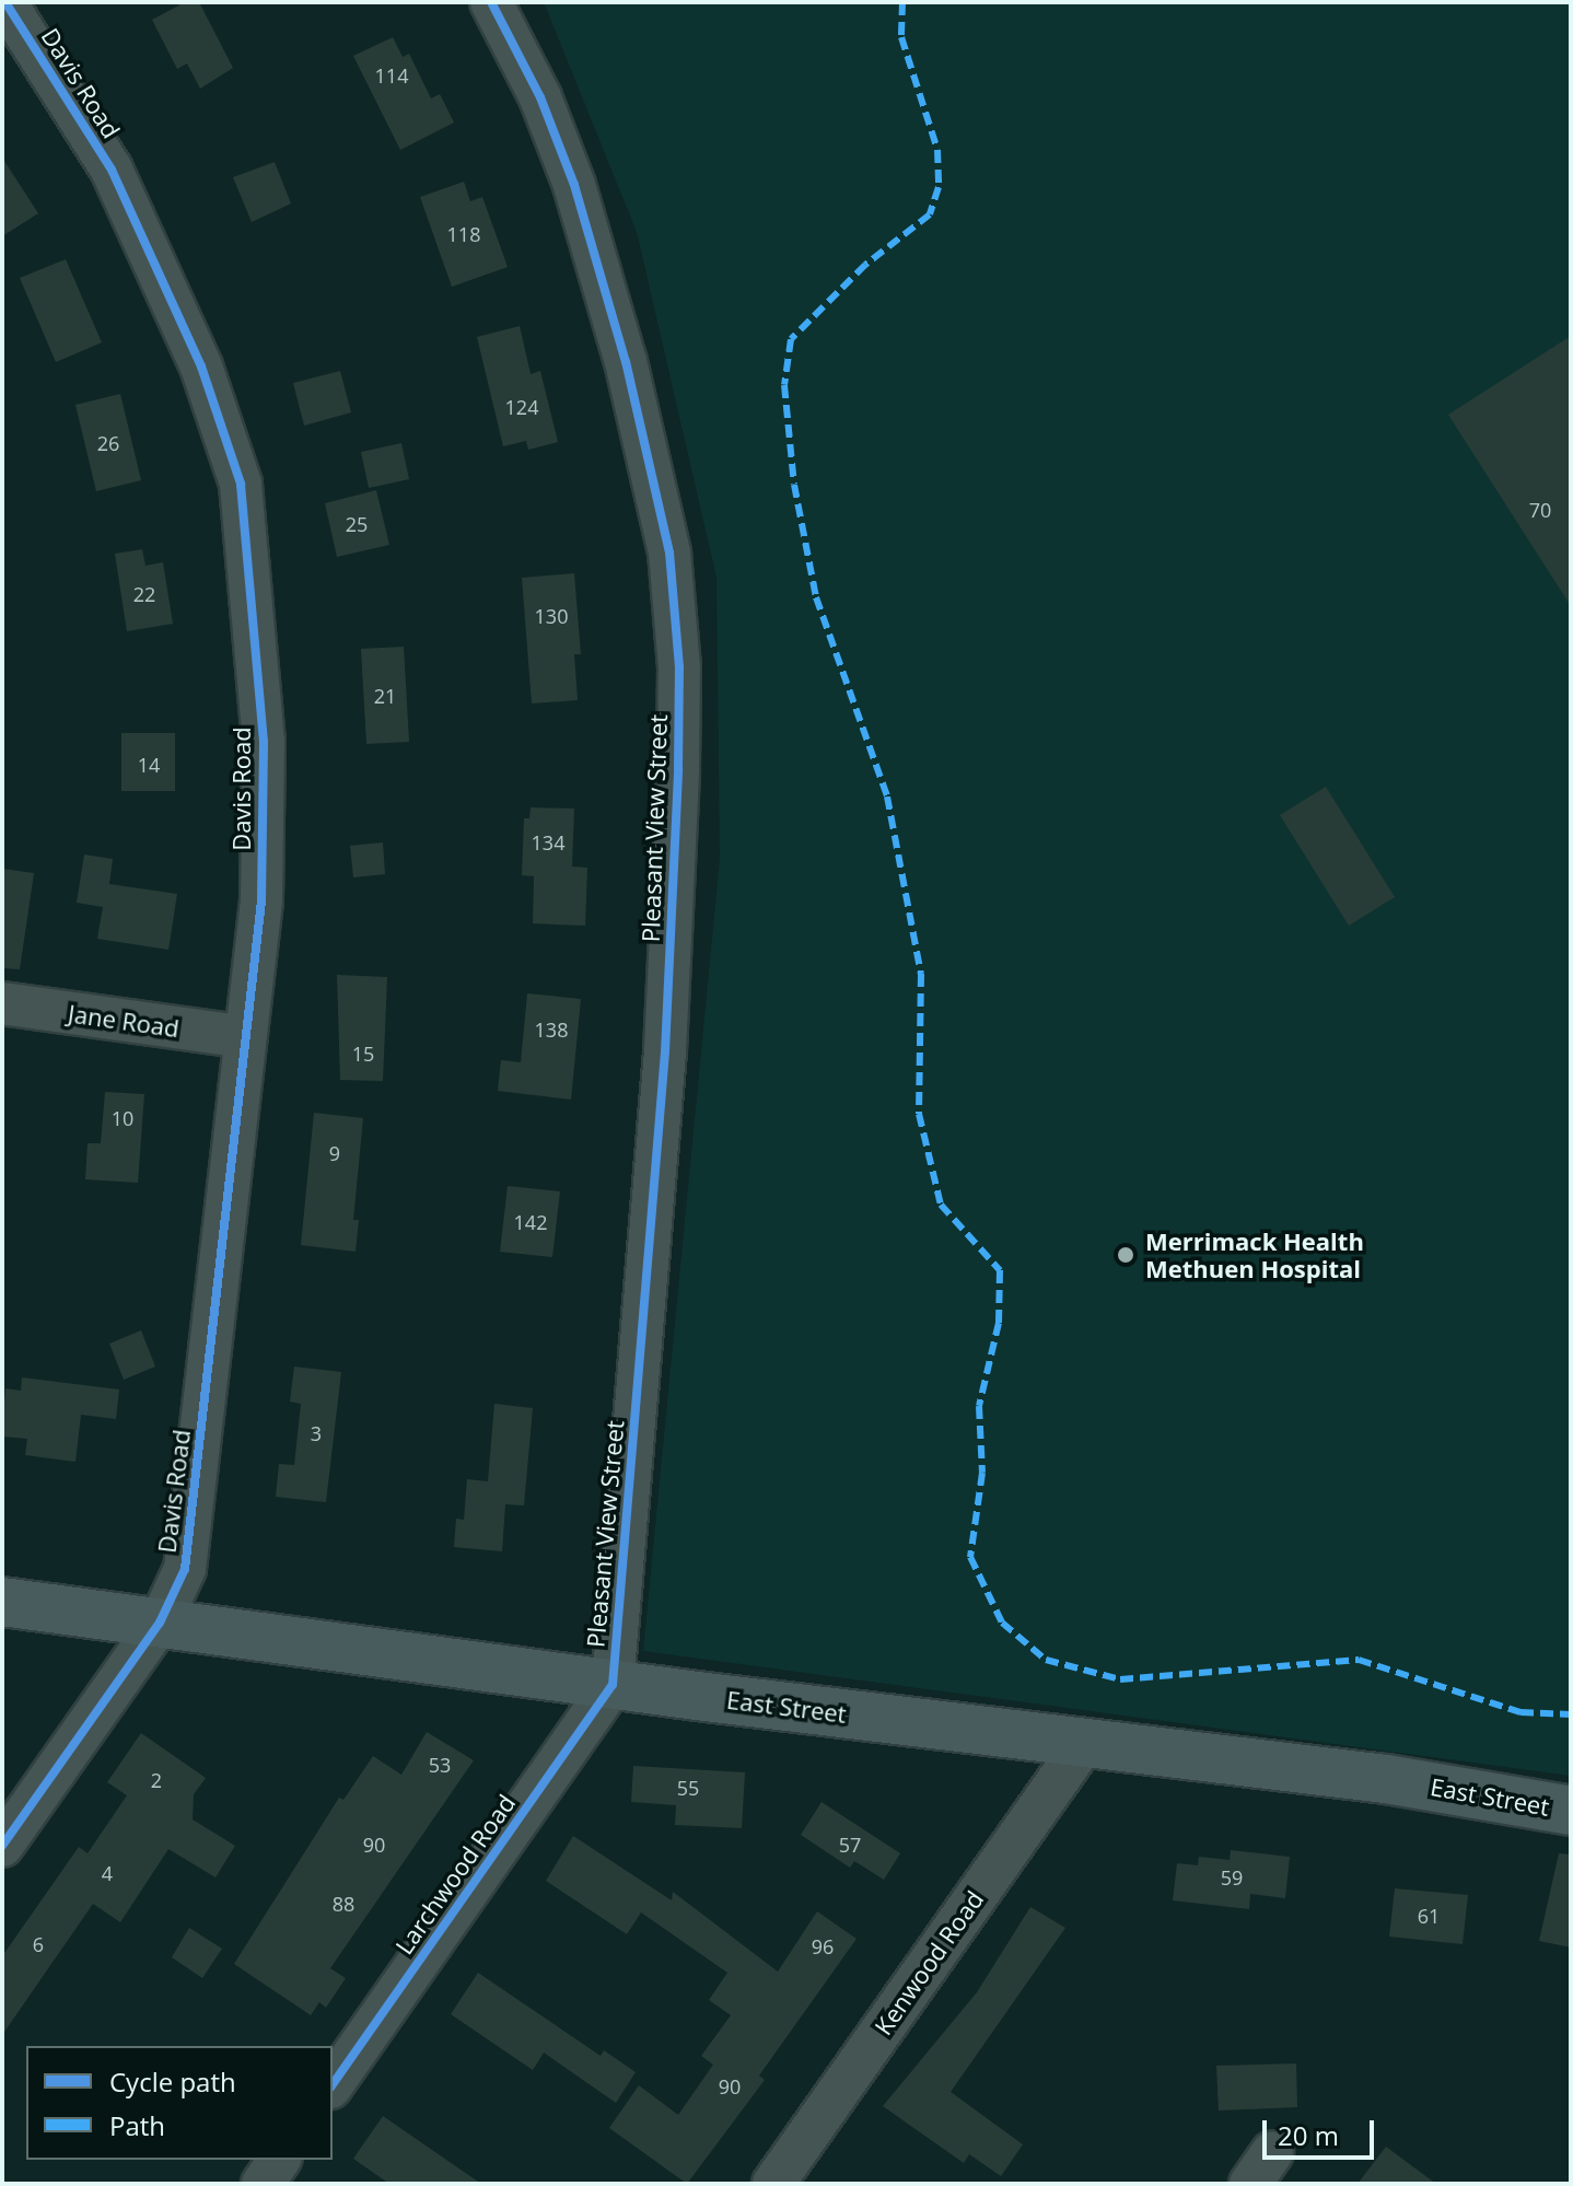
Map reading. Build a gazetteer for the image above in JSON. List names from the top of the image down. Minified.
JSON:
{"streets":{"main road":["East Street"],"street":["Davis Road","Pleasant View Street","Jane Road","Larchwood Road","Kenwood Road"]},"crossings":[["Davis Road","Jane Road"],["Davis Road","East Street"],["Pleasant View Street","East Street"],["Pleasant View Street","Larchwood Road"],["East Street","Larchwood Road"],["East Street","Kenwood Road"]],"places":["Merrimack Health Methuen Hospital"],"house_numbers":["114","118","124","26","70","25","22","130","21","14","134","138","15","10","9","142","3","53","2","55","90","57","4","59","88","61","6","96","90"],"legend":["Cycle path","Path"],"scale_bar":"20 m"}
